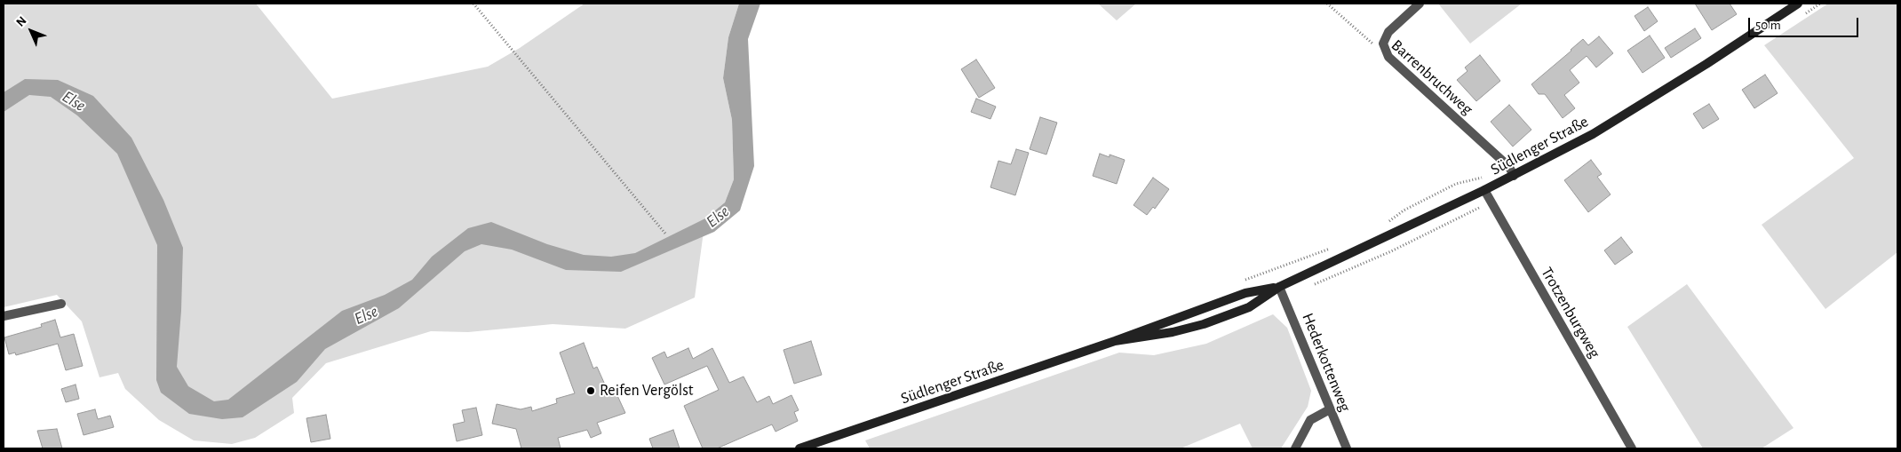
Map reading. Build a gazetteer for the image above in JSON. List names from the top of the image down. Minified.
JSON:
{"streets":{"main road":["Südlenger Straße"],"street":["Barrenbruchweg","Trotzenburgweg","Hederkottenweg"]},"crossings":[["Barrenbruchweg","Südlenger Straße"],["Südlenger Straße","Trotzenburgweg"],["Südlenger Straße","Hederkottenweg"]],"water":["Else"],"places":["Reifen Vergölst"],"scale_bar":"50 m","north":"top left"}
